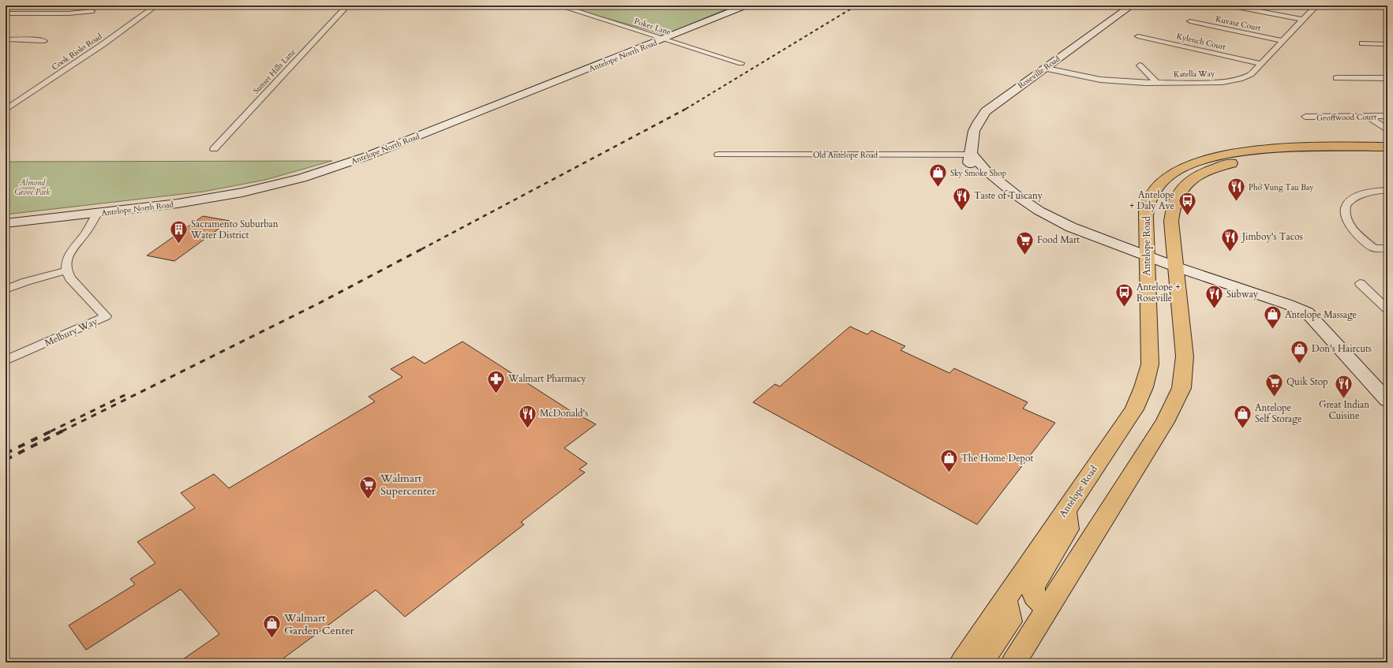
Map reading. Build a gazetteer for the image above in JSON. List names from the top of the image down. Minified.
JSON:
{"streets":{"main road":["Antelope North Road","Roseville Road","Antelope Road"],"street":["Kuvasz Court","Poker Lane","Kylench Court","Cook Riolo Road","Sunset Hills Lane","Katella Way","Geoffwood Court","Old Antelope Road","Melbury Way"]},"crossings":[["Kuvasz Court","Katella Way"],["Poker Lane","Antelope North Road"],["Kylench Court","Katella Way"],["Roseville Road","Katella Way"],["Roseville Road","Old Antelope Road"],["Roseville Road","Antelope Road"]],"parks":["Almond Grove Park"],"places":{"shop":["Sky Smoke Shop","Antelope Massage","Don's Haircuts","Antelope Self Storage","The Home Depot","Walmart Garden Center"],"restaurant":["Phở Vung Tau Bay","Taste of Tuscany","Jimboy's Tacos","Subway","Great Indian Cuisine","McDonald's"],"bus stop":["Antelope + Daly Ave","Antelope + Roseville"],"building":["Sacramento Suburban Water District"],"supermarket":["Food Mart","Quik Stop","Walmart Supercenter"],"pharmacy":["Walmart Pharmacy"]}}
